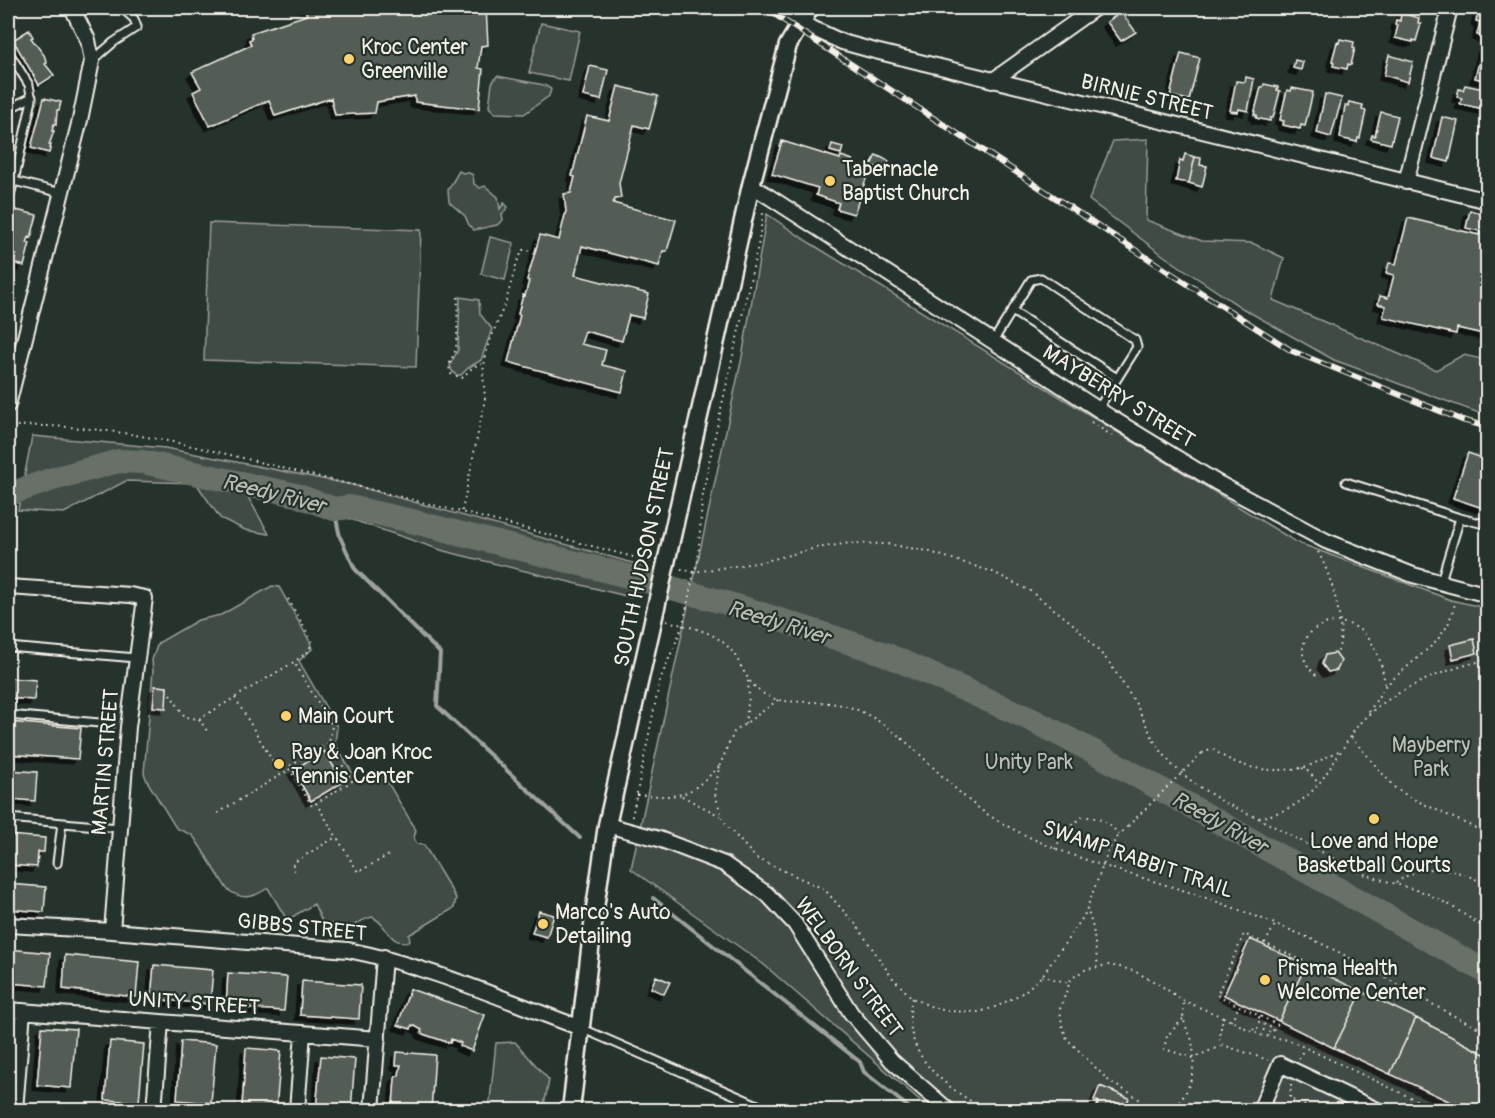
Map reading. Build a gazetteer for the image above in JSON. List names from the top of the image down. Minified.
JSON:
{"streets":{"street":["BIRNIE STREET","MAYBERRY STREET","SOUTH HUDSON STREET","MARTIN STREET","GIBBS STREET","WELBORN STREET","UNITY STREET"],"path":["SWAMP RABBIT TRAIL"]},"crossings":[["BIRNIE STREET","SOUTH HUDSON STREET"],["MAYBERRY STREET","SOUTH HUDSON STREET"],["SOUTH HUDSON STREET","SWAMP RABBIT TRAIL"],["SOUTH HUDSON STREET","GIBBS STREET"],["SOUTH HUDSON STREET","WELBORN STREET"],["MARTIN STREET","GIBBS STREET"]],"water":["Reedy River"],"parks":["Mayberry Park","Unity Park"],"places":["Kroc Center Greenville","Tabernacle Baptist Church","Main Court","Ray & Joan Kroc Tennis Center","Love and Hope Basketball Courts","Marco's Auto Detailing","Prisma Health Welcome Center"]}
